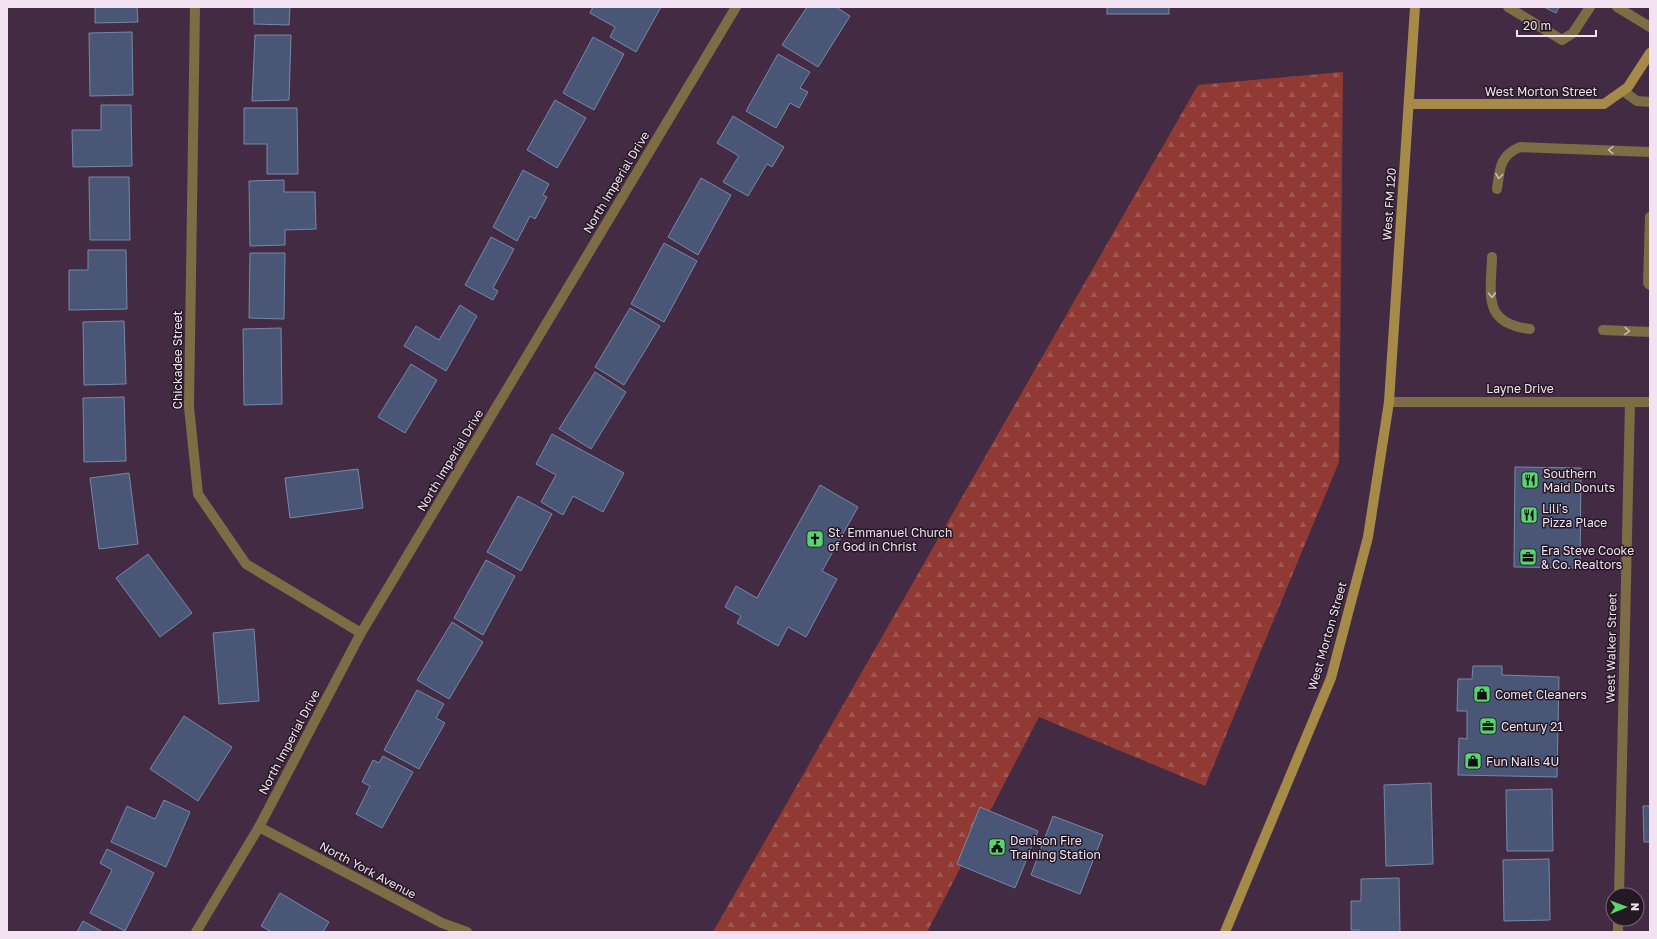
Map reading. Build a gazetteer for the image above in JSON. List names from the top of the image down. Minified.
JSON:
{"streets":{"main road":["West Morton Street","West FM 120"],"street":["North Imperial Drive","Chickadee Street","Layne Drive","West Walker Street","North York Avenue"]},"crossings":[["West Morton Street","West FM 120"],["West Morton Street","Layne Drive"],["North Imperial Drive","Chickadee Street"],["North Imperial Drive","North York Avenue"],["West FM 120","Layne Drive"],["Layne Drive","West Walker Street"]],"places":{"restaurant":["Southern Maid Donuts","Lili's Pizza Place"],"church":["St. Emmanuel Church of God in Christ"],"office":["Era Steve Cooke & Co. Realtors","Century 21"],"shop":["Comet Cleaners","Fun Nails 4U"],"public building":["Denison Fire Training Station"]},"scale_bar":"20 m","north":"right"}
